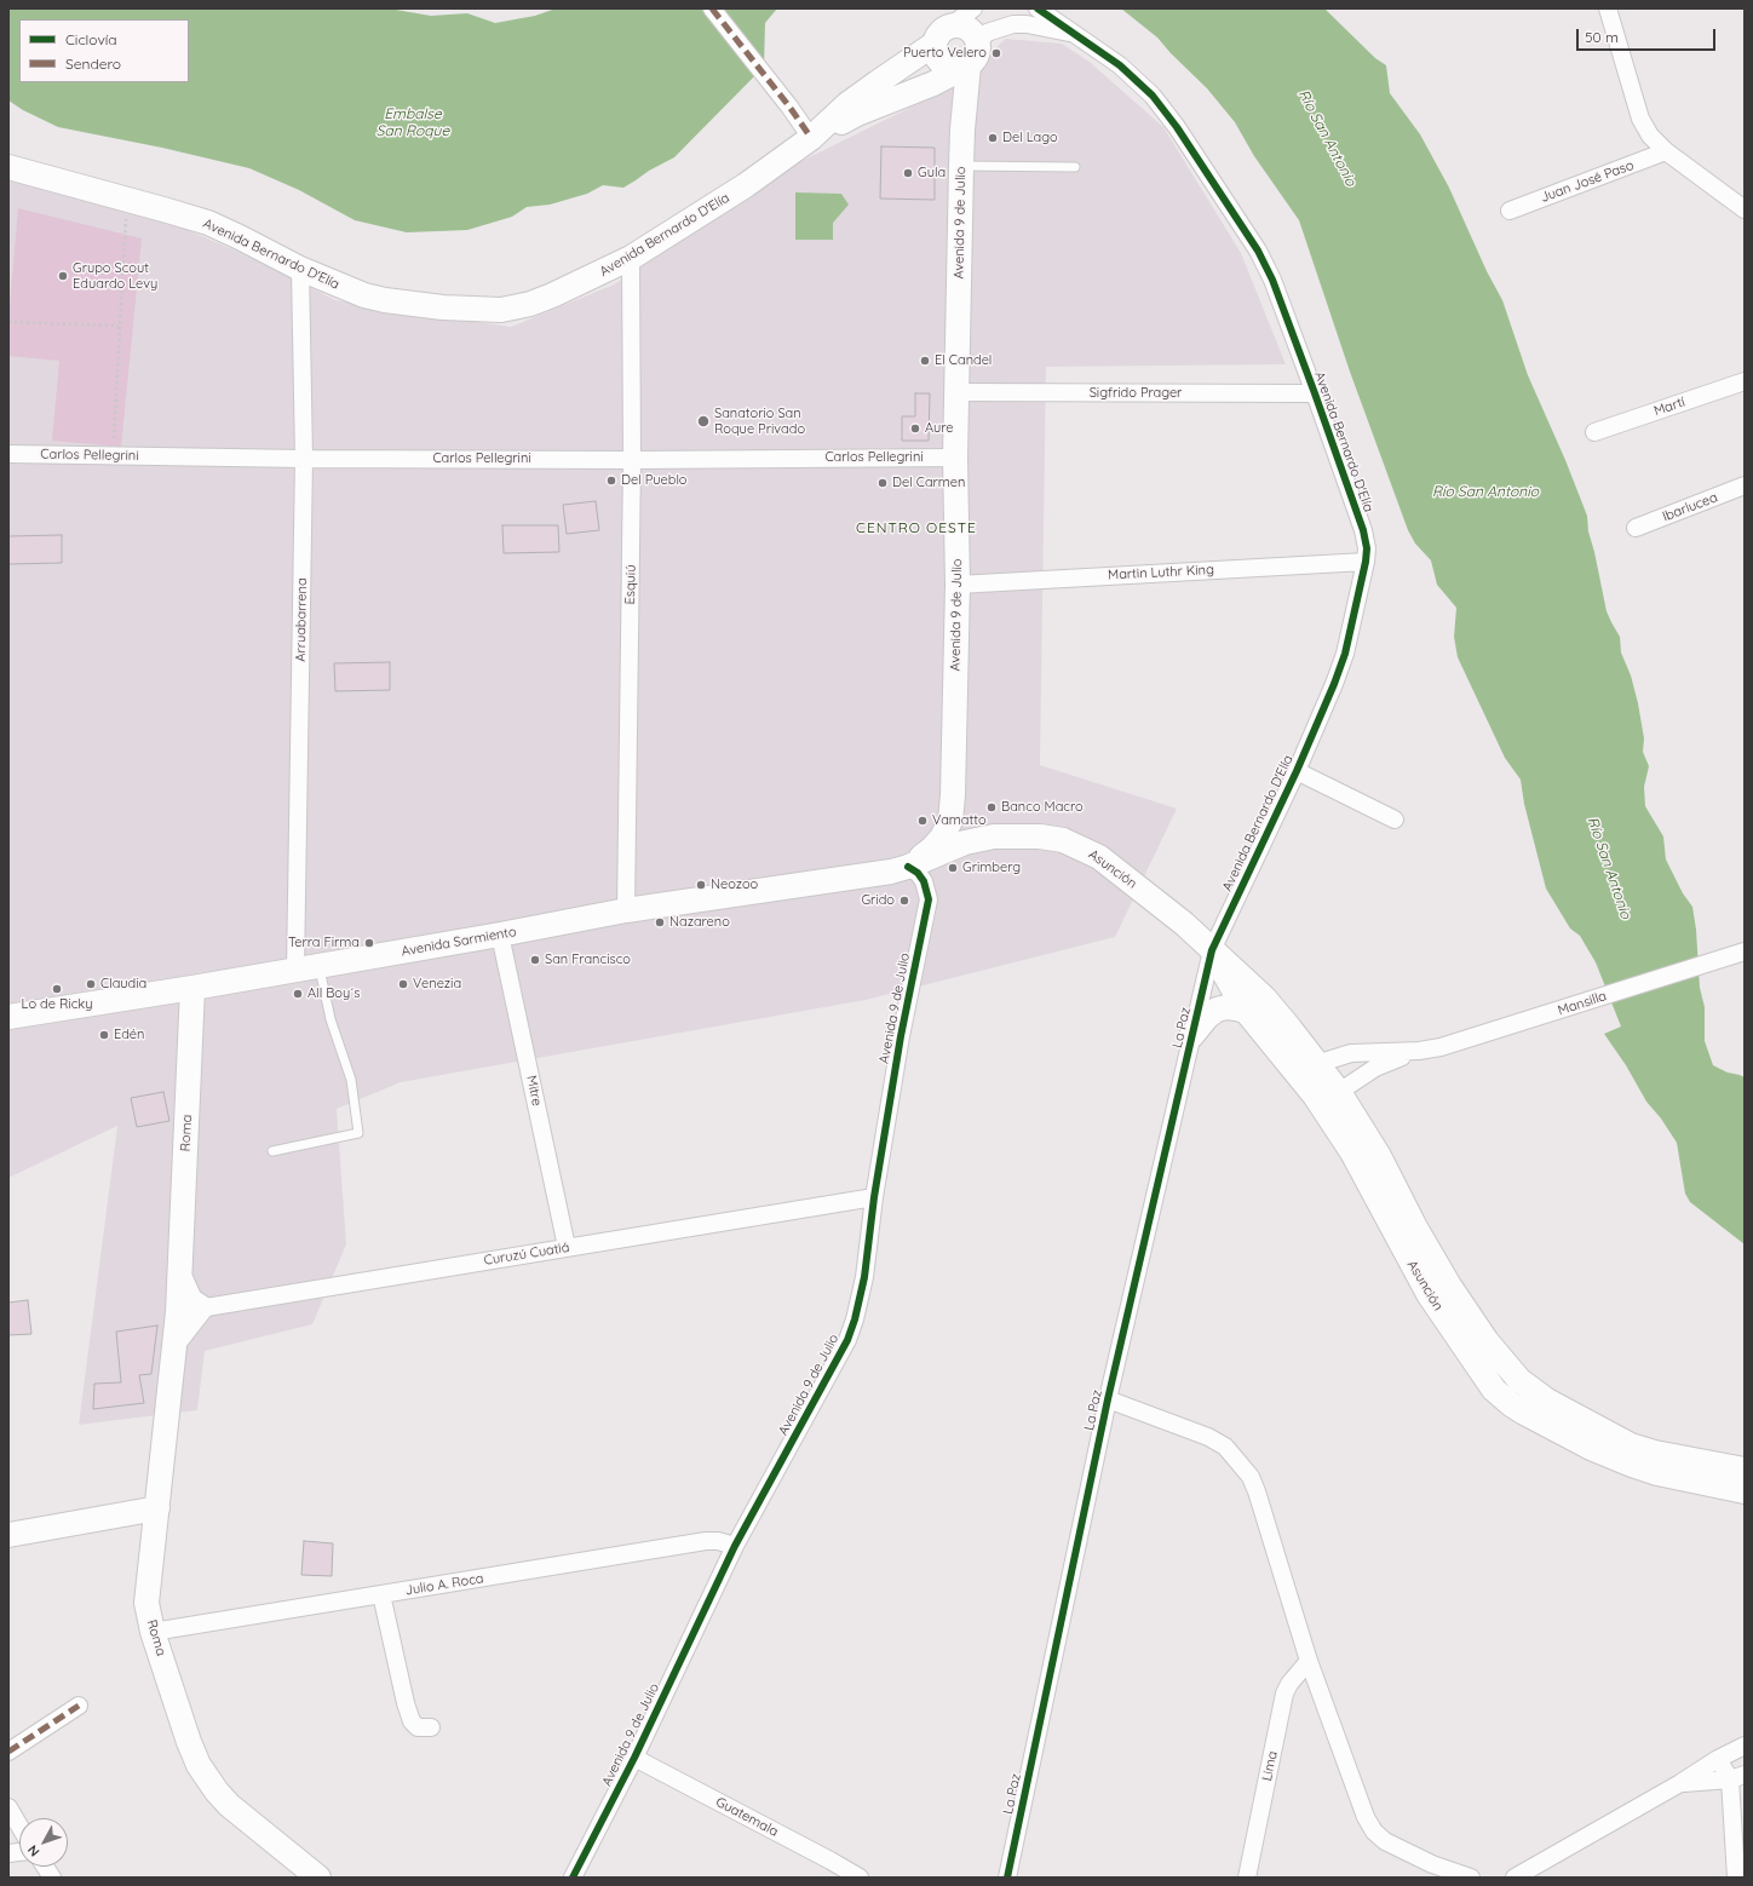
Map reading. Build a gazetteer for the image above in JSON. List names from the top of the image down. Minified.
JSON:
{"streets":{"main road":["Avenida 9 de Julio","Avenida Bernardo D'Elía","Asunción","Avenida Sarmiento","Roma"],"street":["Juan José Paso","Sigfrido Prager","Martí","Carlos Pellegrini","Ibarlucea","Martin Luthr King","Esquiú","Arruabarrena","Mansilla","La Paz","Mitre","Curuzú Cuatiá","Julio A. Roca","Lima","Guatemala"]},"crossings":[["Avenida 9 de Julio","Avenida Bernardo D'Elía"],["Avenida 9 de Julio","Sigfrido Prager"],["Avenida 9 de Julio","Carlos Pellegrini"],["Avenida 9 de Julio","Martin Luthr King"],["Avenida 9 de Julio","Asunción"],["Avenida 9 de Julio","Avenida Sarmiento"],["Avenida 9 de Julio","Curuzú Cuatiá"],["Avenida 9 de Julio","Julio A. Roca"],["Avenida 9 de Julio","Guatemala"],["Avenida Bernardo D'Elía","Sigfrido Prager"],["Avenida Bernardo D'Elía","Martin Luthr King"],["Avenida Bernardo D'Elía","Esquiú"],["Avenida Bernardo D'Elía","Arruabarrena"],["Avenida Bernardo D'Elía","Asunción"],["Avenida Bernardo D'Elía","La Paz"],["Carlos Pellegrini","Esquiú"],["Carlos Pellegrini","Arruabarrena"],["Esquiú","Avenida Sarmiento"],["Arruabarrena","Avenida Sarmiento"],["Asunción","Avenida Sarmiento"],["Asunción","Mansilla"],["Asunción","La Paz"],["Avenida Sarmiento","Mitre"],["Avenida Sarmiento","Roma"],["Mitre","Curuzú Cuatiá"],["Roma","Curuzú Cuatiá"],["Roma","Julio A. Roca"]],"districts":["CENTRO OESTE"],"water":["Embalse San Roque","Río San Antonio"],"places":["Puerto Velero","Del Lago","Gula","Grupo Scout Eduardo Levy","El Candel","Sanatorio San Roque Privado","Aure","Del Pueblo","Del Carmen","Banco Macro","Vamatto","Grimberg","Neozoo","Grido","Nazareno","Terra Firma","San Francisco","Claudia","Venezia","Lo de Ricky","All Boy´s","Edén"],"legend":["Ciclovía","Sendero"],"scale_bar":"50 m","north":"bottom left"}
